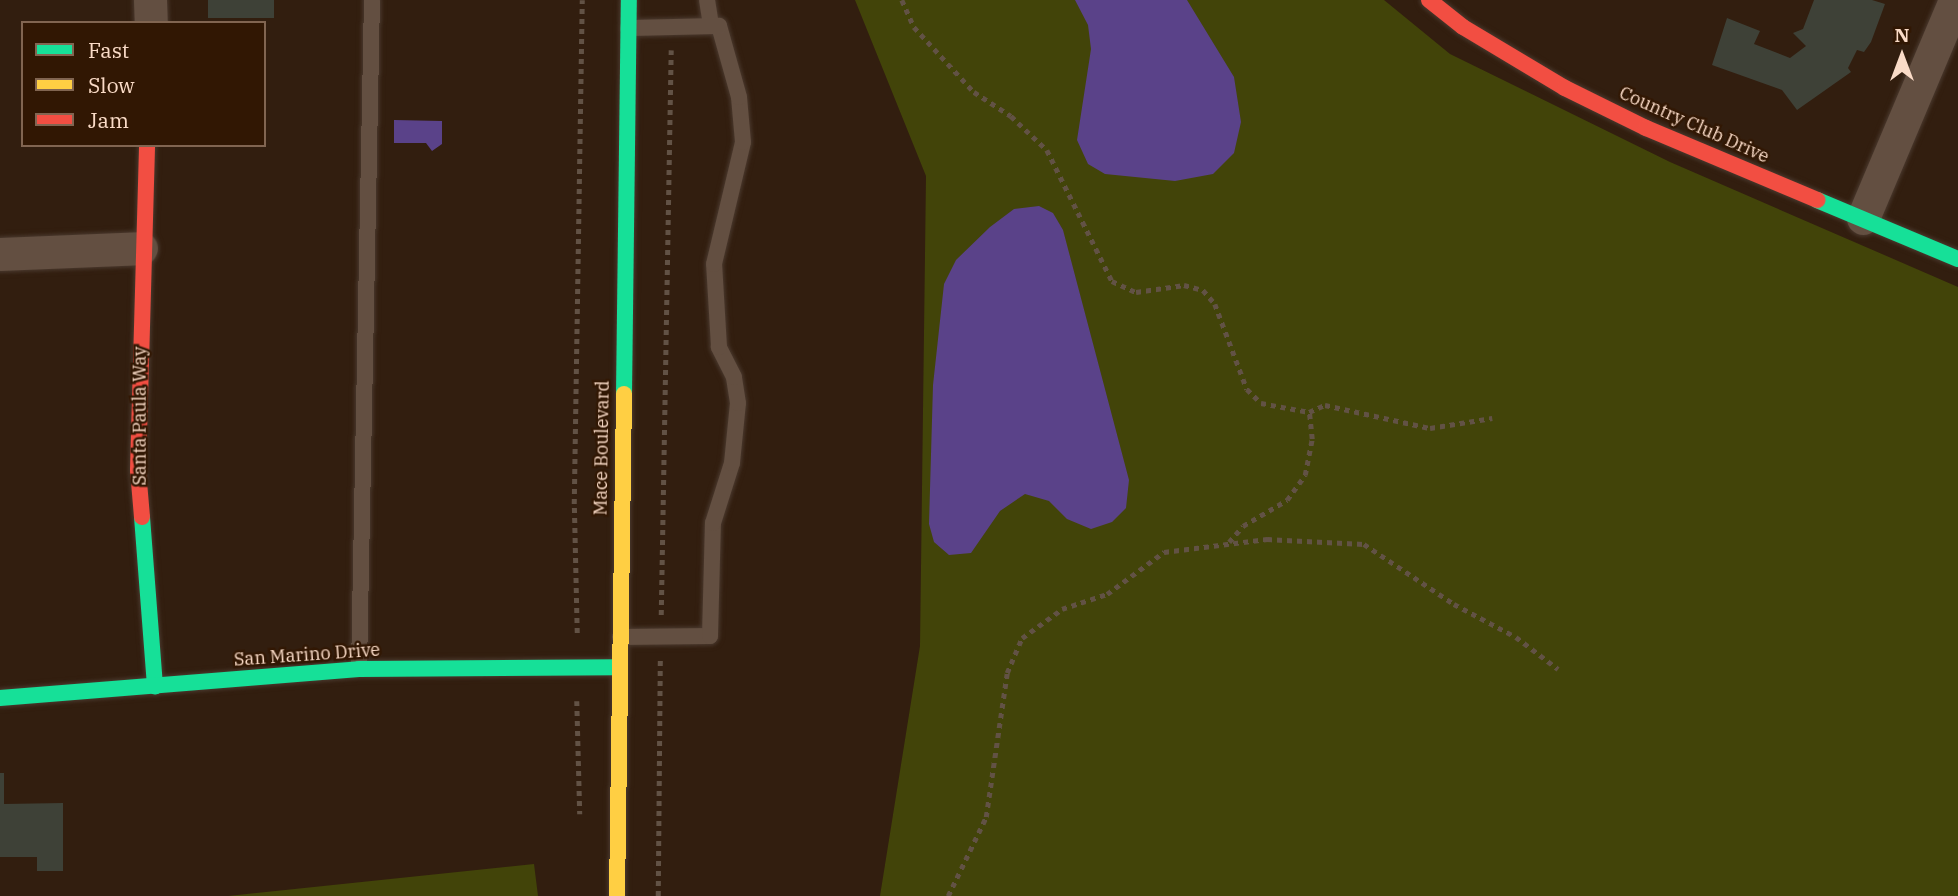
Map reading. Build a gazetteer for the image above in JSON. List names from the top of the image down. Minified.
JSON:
{"streets":{"street":["Country Club Drive","Santa Paula Way","Mace Boulevard","San Marino Drive"]},"crossings":[["Santa Paula Way","San Marino Drive"],["Mace Boulevard","San Marino Drive"]],"legend":["Fast","Slow","Jam"],"north":"top"}
